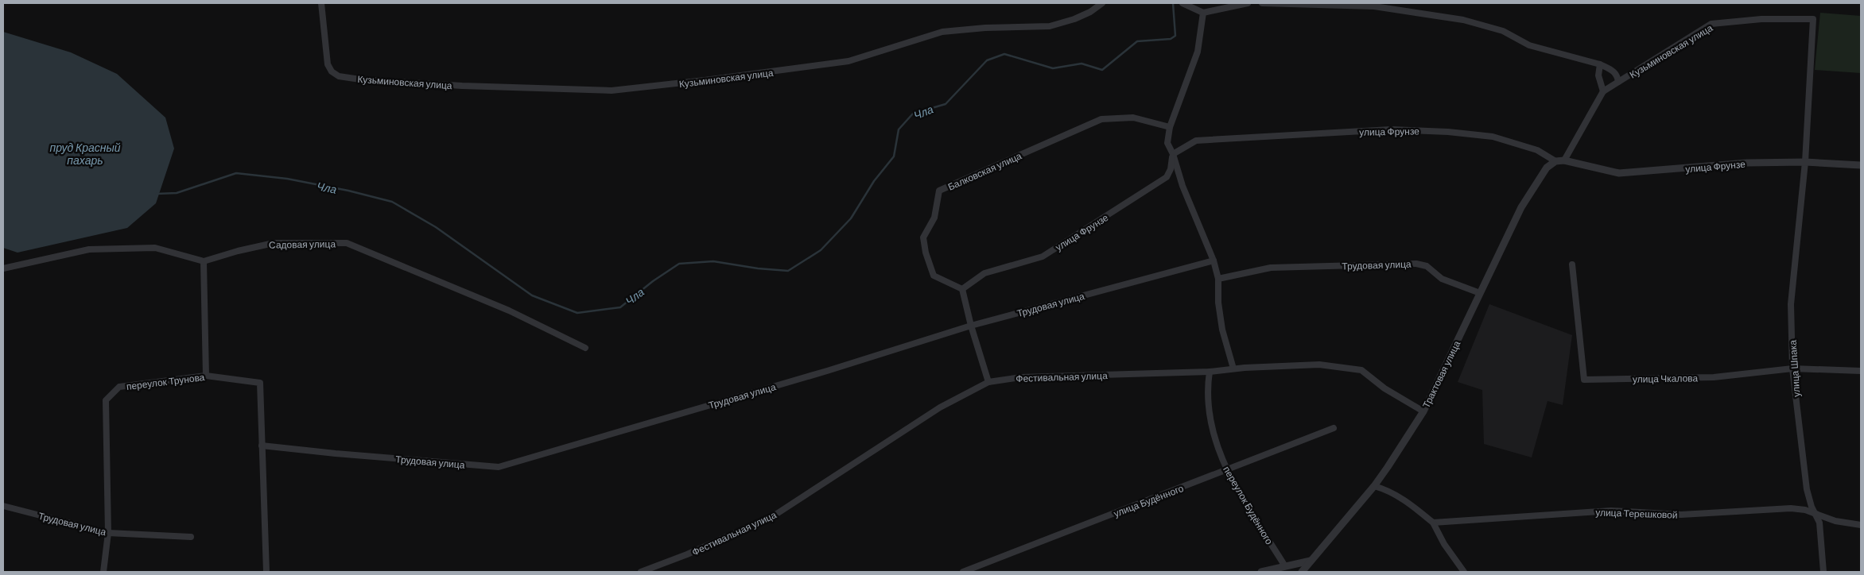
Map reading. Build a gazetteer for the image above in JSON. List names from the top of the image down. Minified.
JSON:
{"streets":{"street":["Кузьминовская улица","улица Фрунзе","Балковская улица","Садовая улица","Трудовая улица","улица Шпака","Трактовая улица","Фестивальная улица","улица Чкалова","переулок Трунова","улица Будённого","переулок Будённого","улица Терешковой"]},"crossings":[["Кузьминовская улица","улица Фрунзе"],["Кузьминовская улица","улица Шпака"],["улица Фрунзе","Балковская улица"],["улица Фрунзе","улица Шпака"],["улица Фрунзе","Трактовая улица"],["Трудовая улица","Трактовая улица"],["Трудовая улица","переулок Трунова"],["улица Шпака","улица Чкалова"],["улица Шпака","улица Терешковой"],["Трактовая улица","Фестивальная улица"],["Фестивальная улица","переулок Будённого"],["улица Будённого","переулок Будённого"]],"water":["Чла","пруд Красный пахарь"]}
